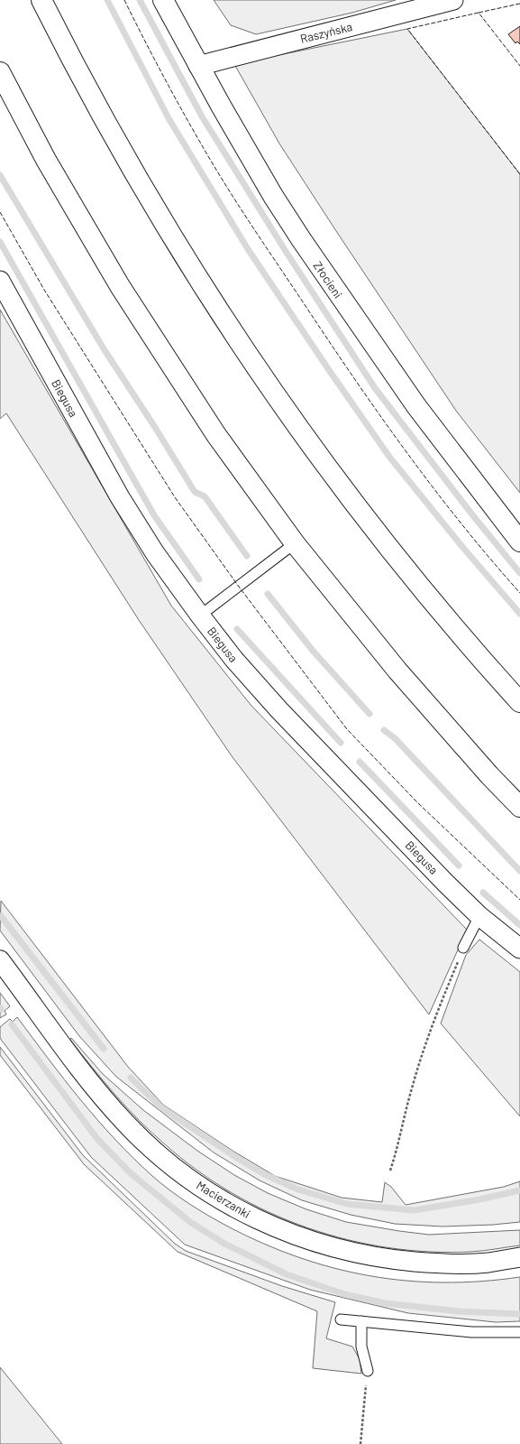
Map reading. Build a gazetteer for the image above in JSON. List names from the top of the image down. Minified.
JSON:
{"streets":{"main road":["Złocieni"],"street":["Raszyńska","Biegusa","Macierzanki"]},"crossings":[["Raszyńska","Złocieni"]]}
